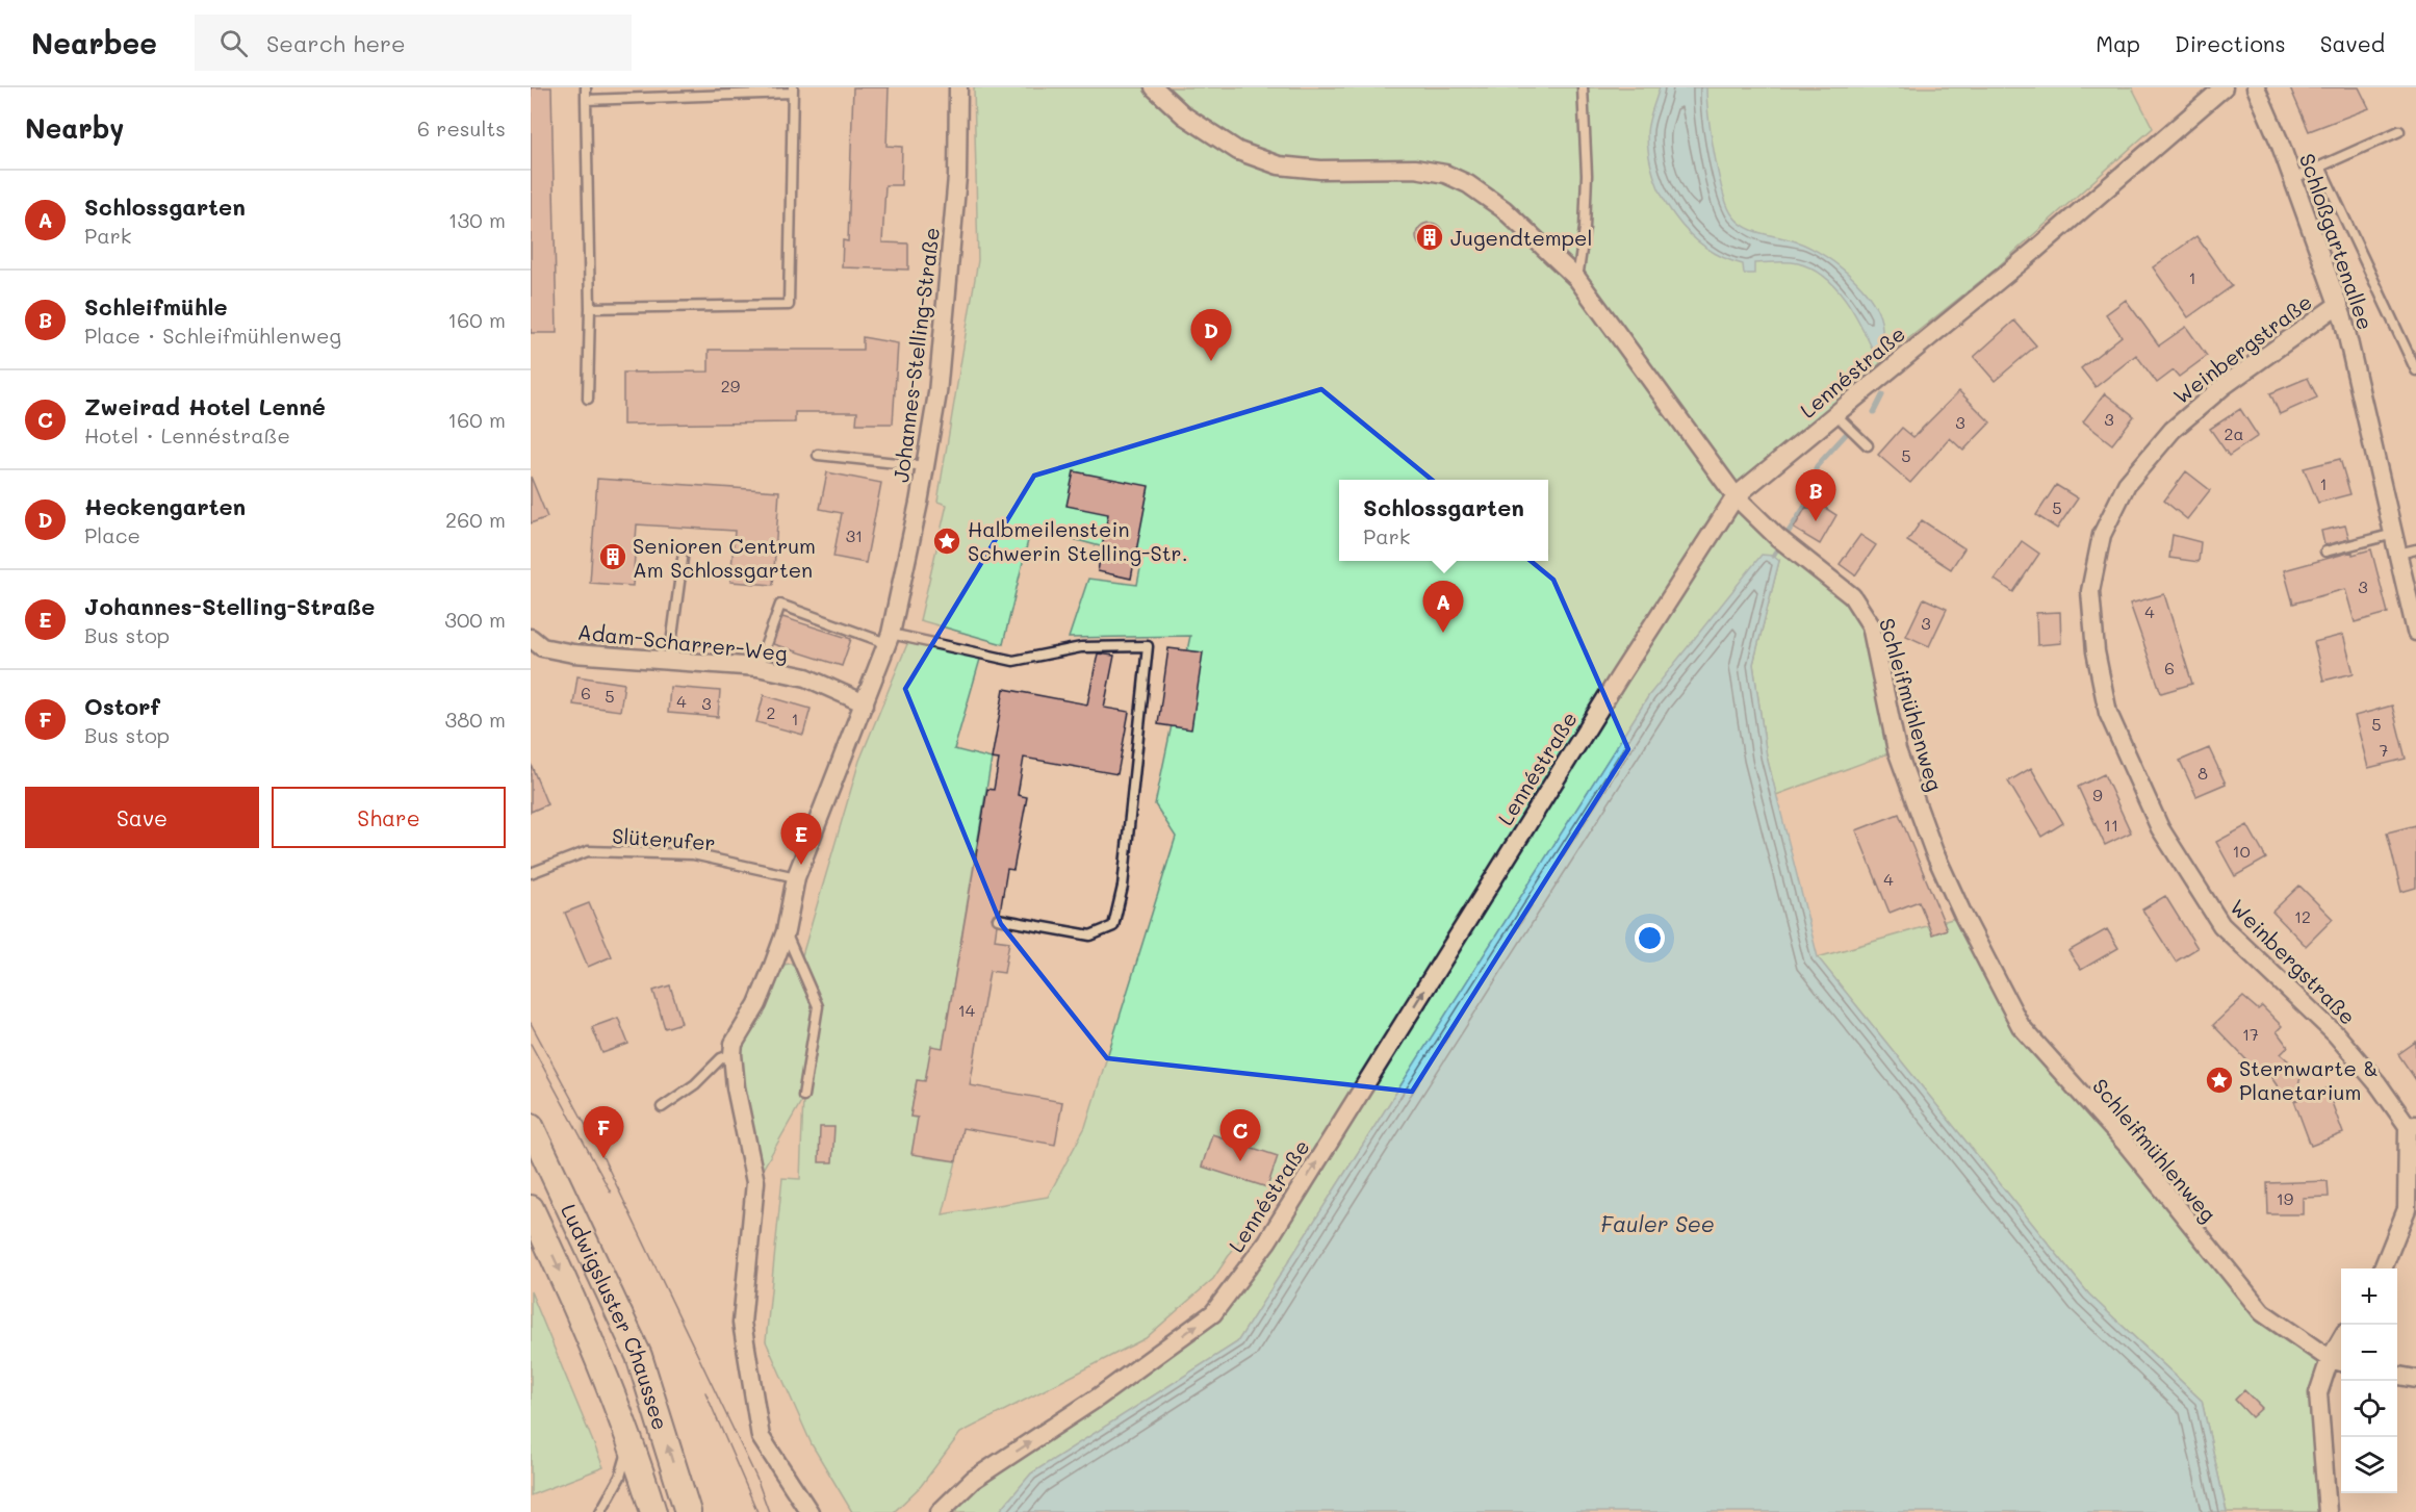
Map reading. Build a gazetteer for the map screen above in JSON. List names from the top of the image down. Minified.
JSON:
{"streets":{"street":["Schloßgartenallee","Weinbergstraße","Johannes-Stelling-Straße","Lennéstraße","Adam-Scharrer-Weg","Schleifmühlenweg","Ludwigsluster Chaussee"],"lane":["Slüterufer"]},"crossings":[["Schloßgartenallee","Weinbergstraße"],["Johannes-Stelling-Straße","Adam-Scharrer-Weg"],["Johannes-Stelling-Straße","Slüterufer"],["Lennéstraße","Schleifmühlenweg"]],"one_way":["Lennéstraße"],"water":["Fauler See"],"places":{"building":["Jugendtempel","Senioren Centrum Am Schlossgarten"],"place":["Halbmeilenstein Schwerin Stelling-Str.","Sternwarte & Planetarium"]},"house_numbers":["1","29","3","3","2a","5","1","5","31","3","4","3","6","6","5","4","3","2","1","5","7","8","9","11","10","4","12","14","17","19"],"page":{"header":"Nearbee","search":"Search here","nav":["Map","Directions","Saved"],"heading":["Nearby","6 results"],"list":[{"mark":"A","name":"Schlossgarten","note":"Park","value":"130 m"},{"mark":"B","name":"Schleifmühle","note":"Place · Schleifmühlenweg","value":"160 m"},{"mark":"C","name":"Zweirad Hotel Lenné","note":"Hotel · Lennéstraße","value":"160 m"},{"mark":"D","name":"Heckengarten","note":"Place","value":"260 m"},{"mark":"E","name":"Johannes-Stelling-Straße","note":"Bus stop","value":"300 m"},{"mark":"F","name":"Ostorf","note":"Bus stop","value":"380 m"}],"pins":["D","B","A","E","F","C"],"popup":["Schlossgarten","Park"],"buttons":["Save","Share"],"map_buttons":["+","−"]}}
